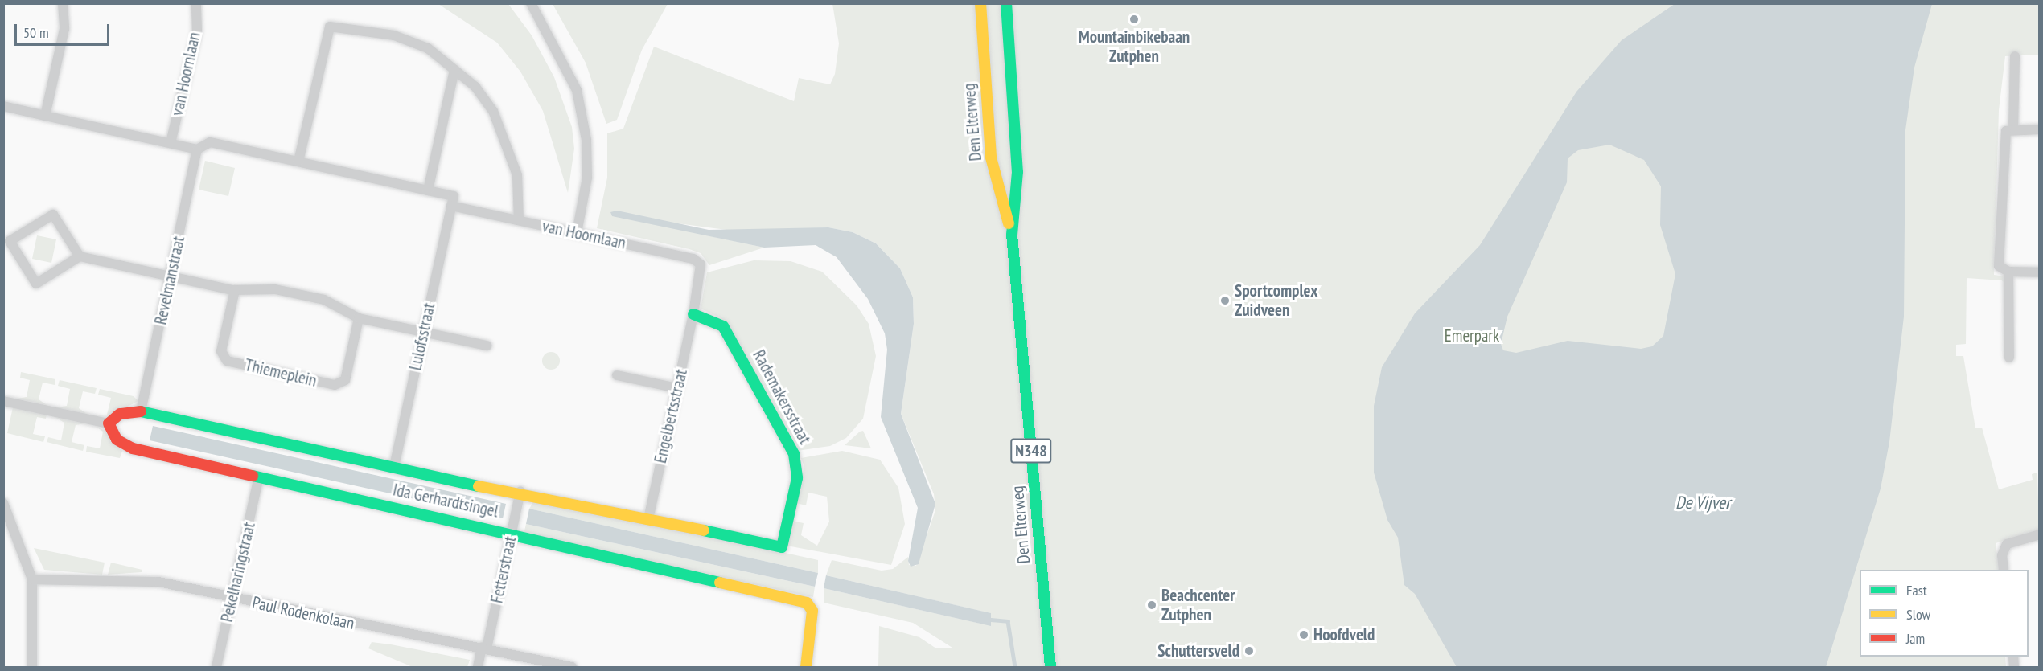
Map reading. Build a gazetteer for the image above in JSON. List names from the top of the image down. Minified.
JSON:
{"streets":{"street":["van Hoornlaan","Den Elterweg","Revelmanstraat","Lulofsstraat","Thiemeplein","Rademakersstraat","Engelbertsstraat","N348","Ida Gerhardtsingel","Fetterstraat","Pekelharingstraat","Paul Rodenkolaan"]},"crossings":[["van Hoornlaan","Lulofsstraat"],["van Hoornlaan","Rademakersstraat"],["van Hoornlaan","Engelbertsstraat"],["Revelmanstraat","Ida Gerhardtsingel"],["Lulofsstraat","Ida Gerhardtsingel"],["Rademakersstraat","Engelbertsstraat"],["Rademakersstraat","Ida Gerhardtsingel"],["Engelbertsstraat","Ida Gerhardtsingel"],["Ida Gerhardtsingel","Fetterstraat"],["Ida Gerhardtsingel","Pekelharingstraat"],["Fetterstraat","Paul Rodenkolaan"],["Pekelharingstraat","Paul Rodenkolaan"]],"water":["De Vijver"],"parks":["Emerpark"],"places":["Mountainbikebaan Zutphen","Sportcomplex Zuidveen","Beachcenter Zutphen","Hoofdveld","Schuttersveld"],"legend":["Fast","Slow","Jam"],"scale_bar":"50 m"}
